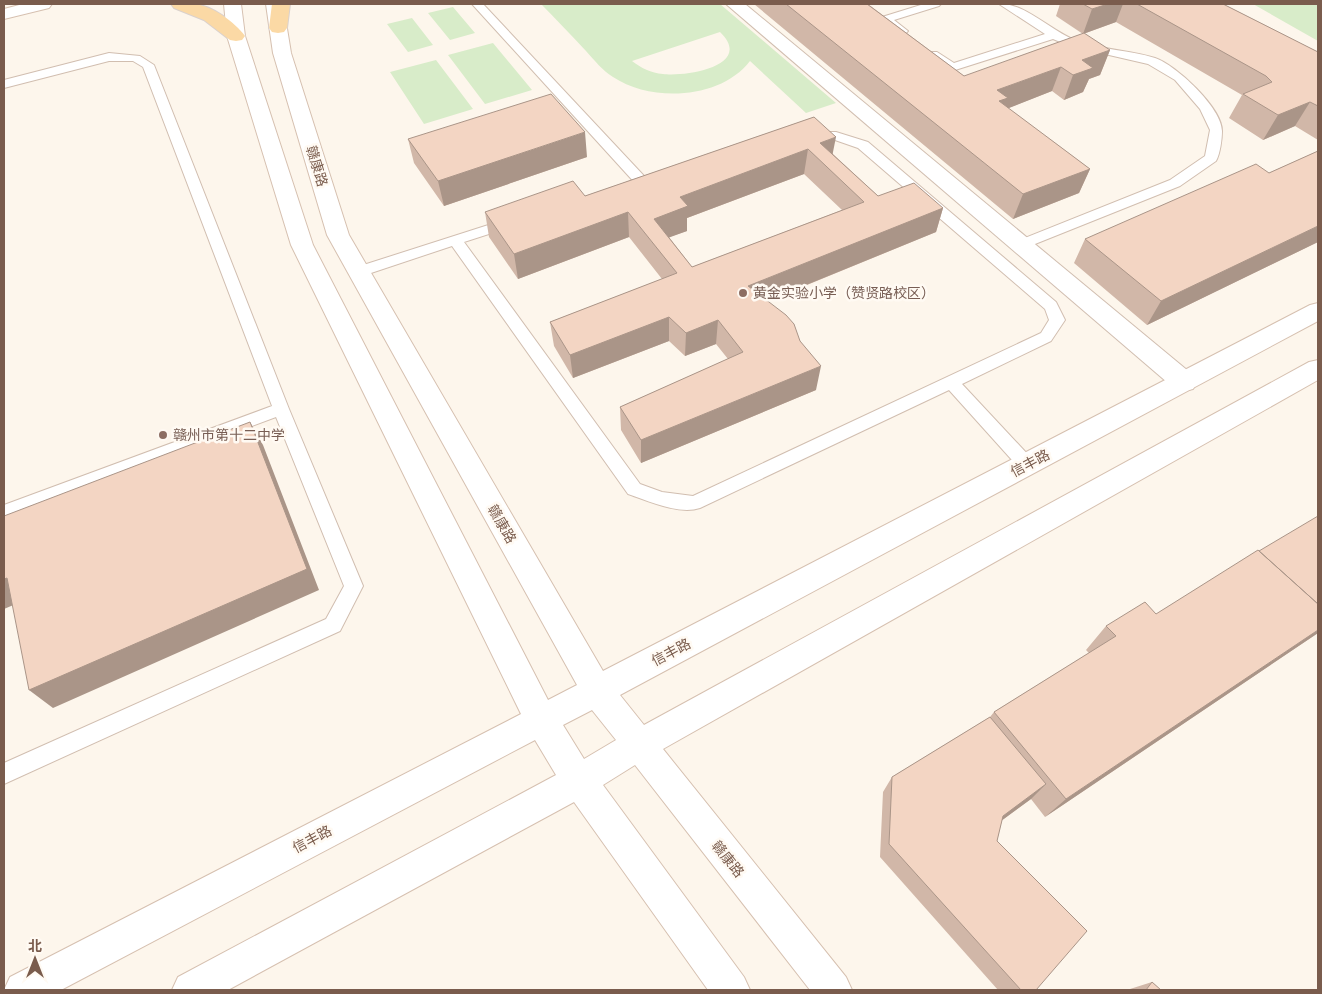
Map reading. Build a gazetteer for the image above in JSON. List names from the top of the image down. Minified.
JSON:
{"streets":{"main road":["赣康路","信丰路"]},"crossings":[["赣康路","信丰路"]],"places":["黄金实验小学（赞贤路校区）","赣州市第十二中学"],"north":"top"}
